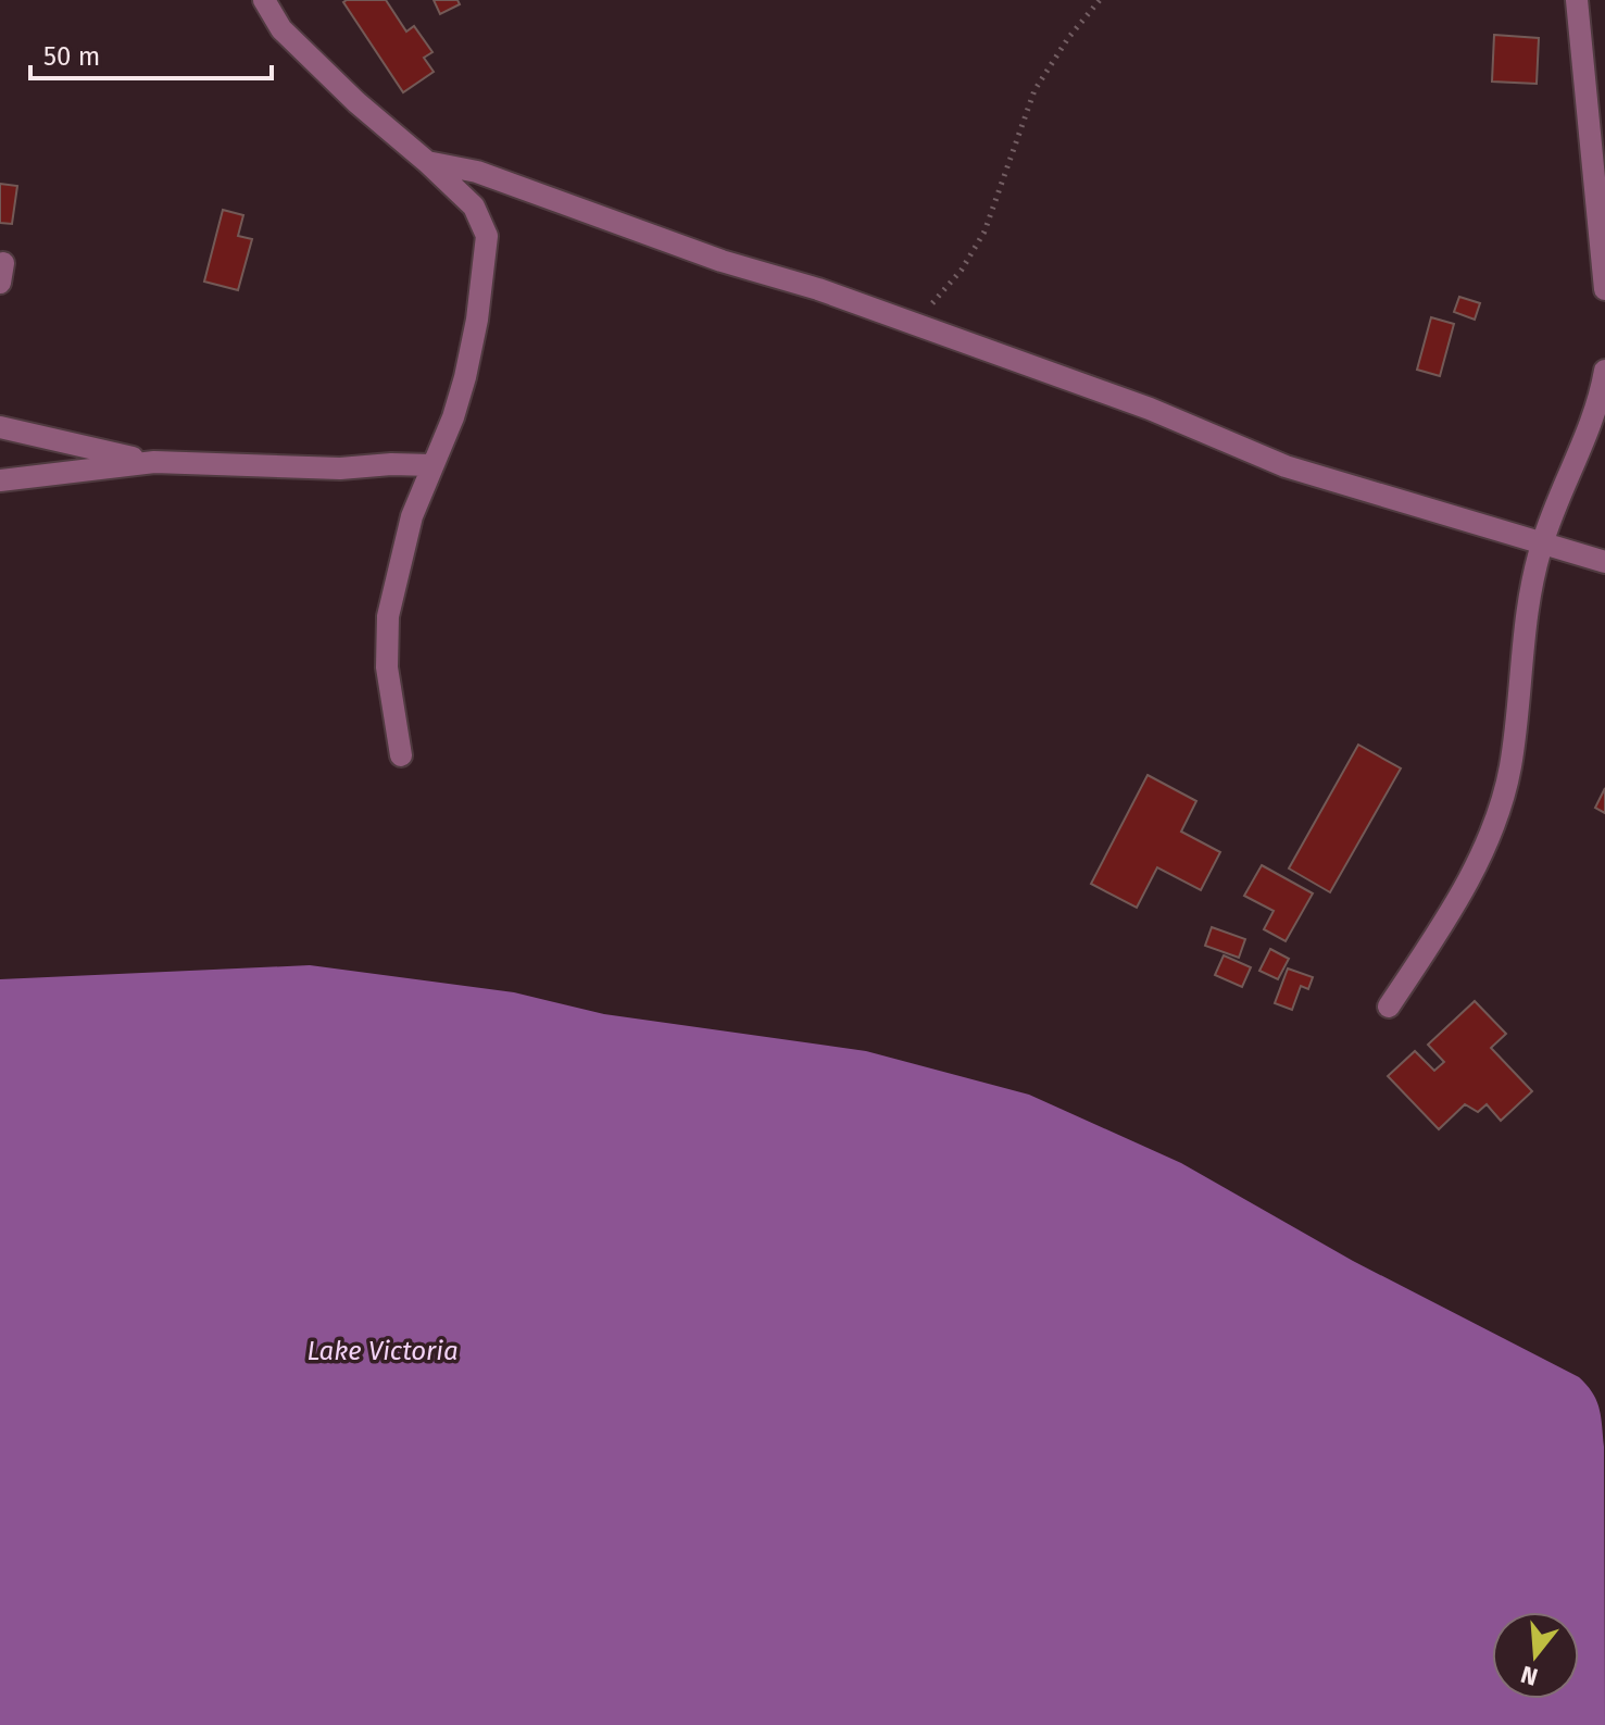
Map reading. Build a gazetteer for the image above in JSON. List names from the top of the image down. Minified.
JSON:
{"water":["Lake Victoria"],"scale_bar":"50 m","north":"bottom"}
